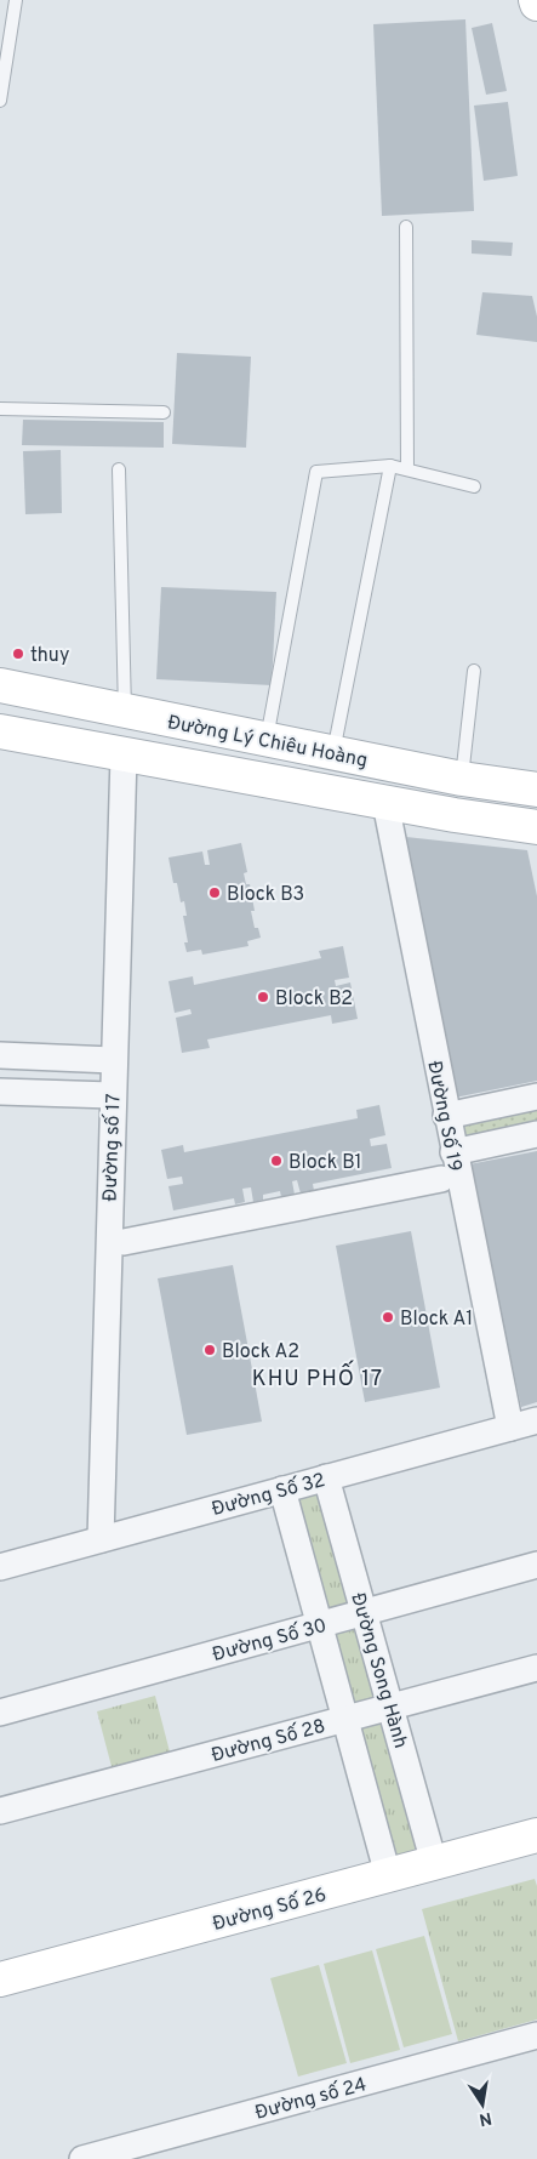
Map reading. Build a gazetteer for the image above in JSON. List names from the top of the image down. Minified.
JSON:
{"streets":{"main road":["Đường Lý Chiêu Hoàng","Đường Số 26"],"street":["Đường Số 19","Đường số 17","Đường Số 32","Đường Số 30","Đường Song Hành","Đường Số 28","Đường số 24"]},"crossings":[["Đường Lý Chiêu Hoàng","Đường Số 19"],["Đường Lý Chiêu Hoàng","Đường số 17"],["Đường Số 19","Đường Số 32"],["Đường số 17","Đường Số 32"],["Đường Số 32","Đường Song Hành"],["Đường Số 30","Đường Song Hành"],["Đường Song Hành","Đường Số 28"],["Đường Song Hành","Đường Số 26"]],"districts":["KHU PHỐ 17"],"places":["thuy","Block B3","Block B2","Block B1","Block A1","Block A2"],"north":"bottom"}
